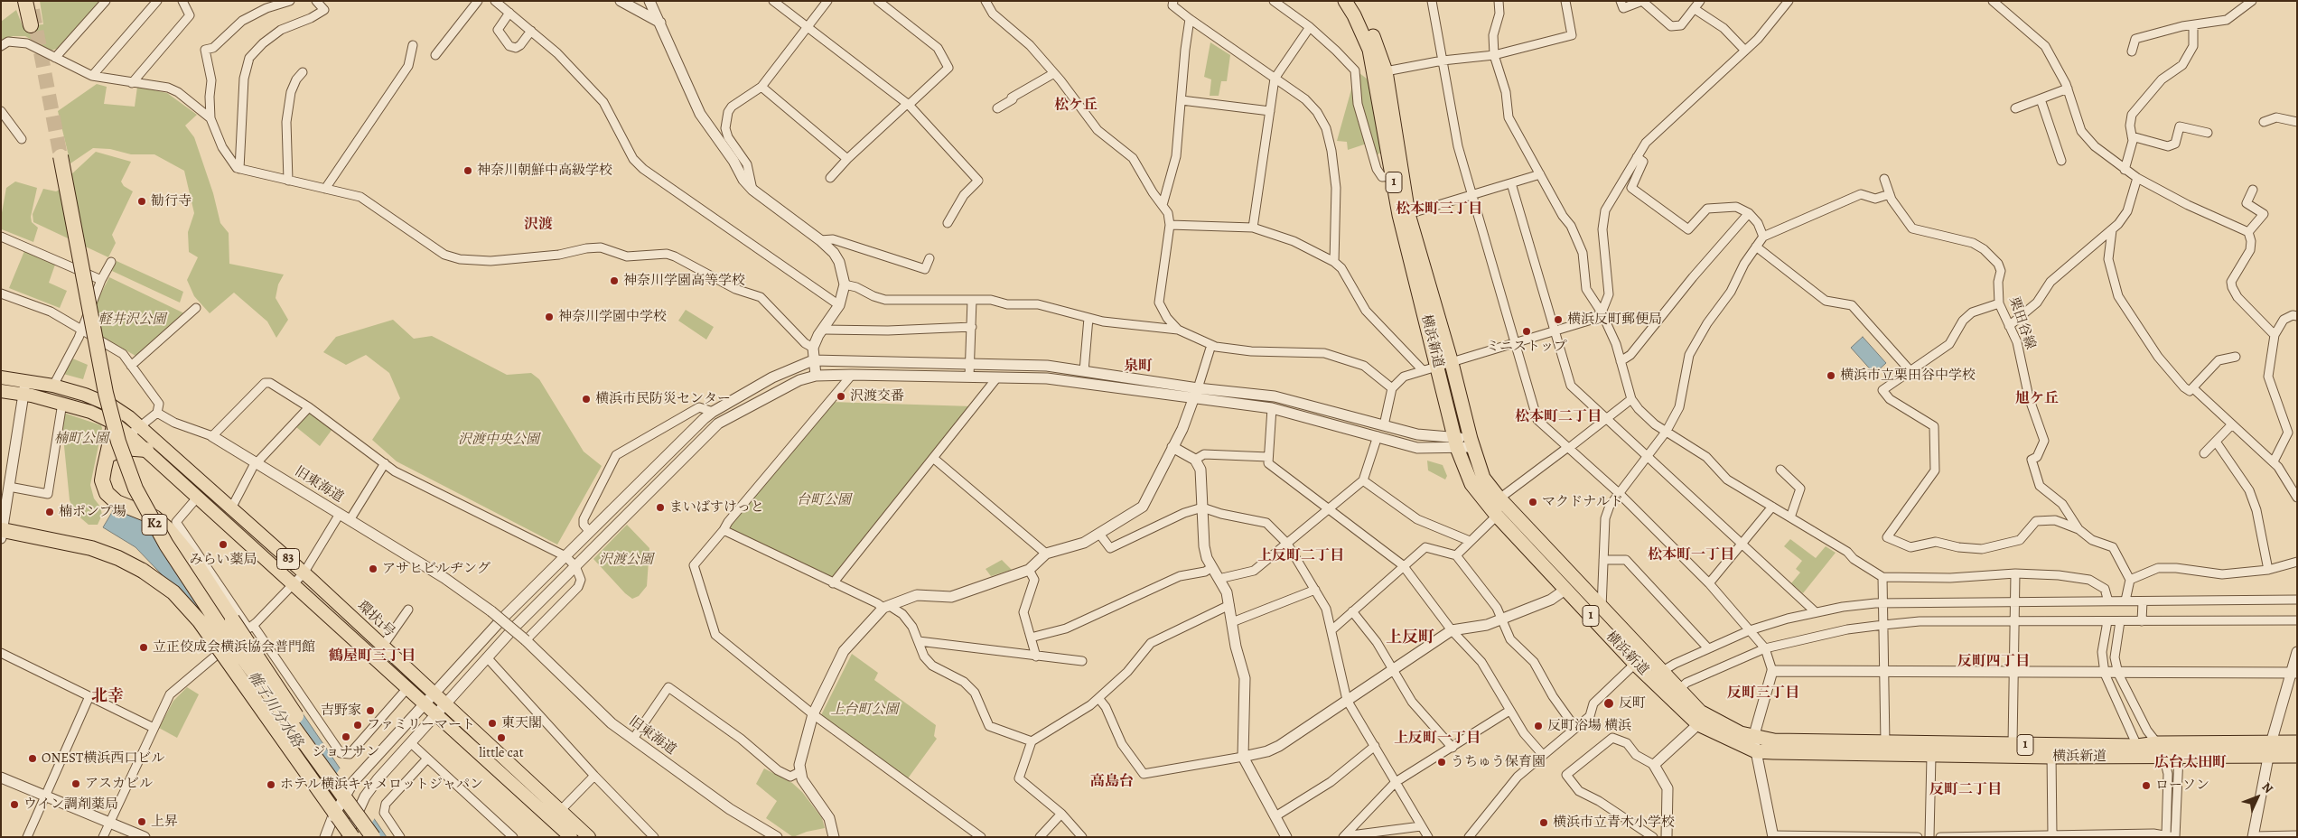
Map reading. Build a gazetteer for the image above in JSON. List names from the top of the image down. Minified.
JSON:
{"streets":{"highway":["1","横浜新道","K2"],"main road":["83","環状1号"],"street":["栗田谷線","旧東海道"]},"crossings":[["83","環状1号"]],"districts":["松ケ丘","松本町三丁目","沢渡","泉町","旭ケ丘","松本町二丁目","松本町一丁目","上反町二丁目","上反町","鶴屋町三丁目","反町四丁目","反町三丁目","北幸","上反町一丁目","広台太田町","高島台","反町二丁目"],"water":["帷子川分水路"],"parks":["軽井沢公園","楠町公園","沢渡中央公園","台町公園","沢渡公園","上台町公園"],"places":["神奈川朝鮮中高級学校","勧行寺","神奈川学園高等学校","神奈川学園中学校","横浜反町郵便局","ミニストップ","横浜市立栗田谷中学校","沢渡交番","横浜市民防災センター","マクドナルド","まいばすけっと","楠ポンプ場","みらい薬局","アサヒビルヂング","立正佼成会横浜協会普門館","反町","吉野家","東天閣","ファミリーマート","反町浴場 横浜","ジョナサン","little cat","ONEST横浜西口ビル","うちゅう保育園","アスカビル","ホテル横浜キャメロットジャパン","ローソン","ウイン調剤薬局","上昇","横浜市立青木小学校"],"north":"top right"}
